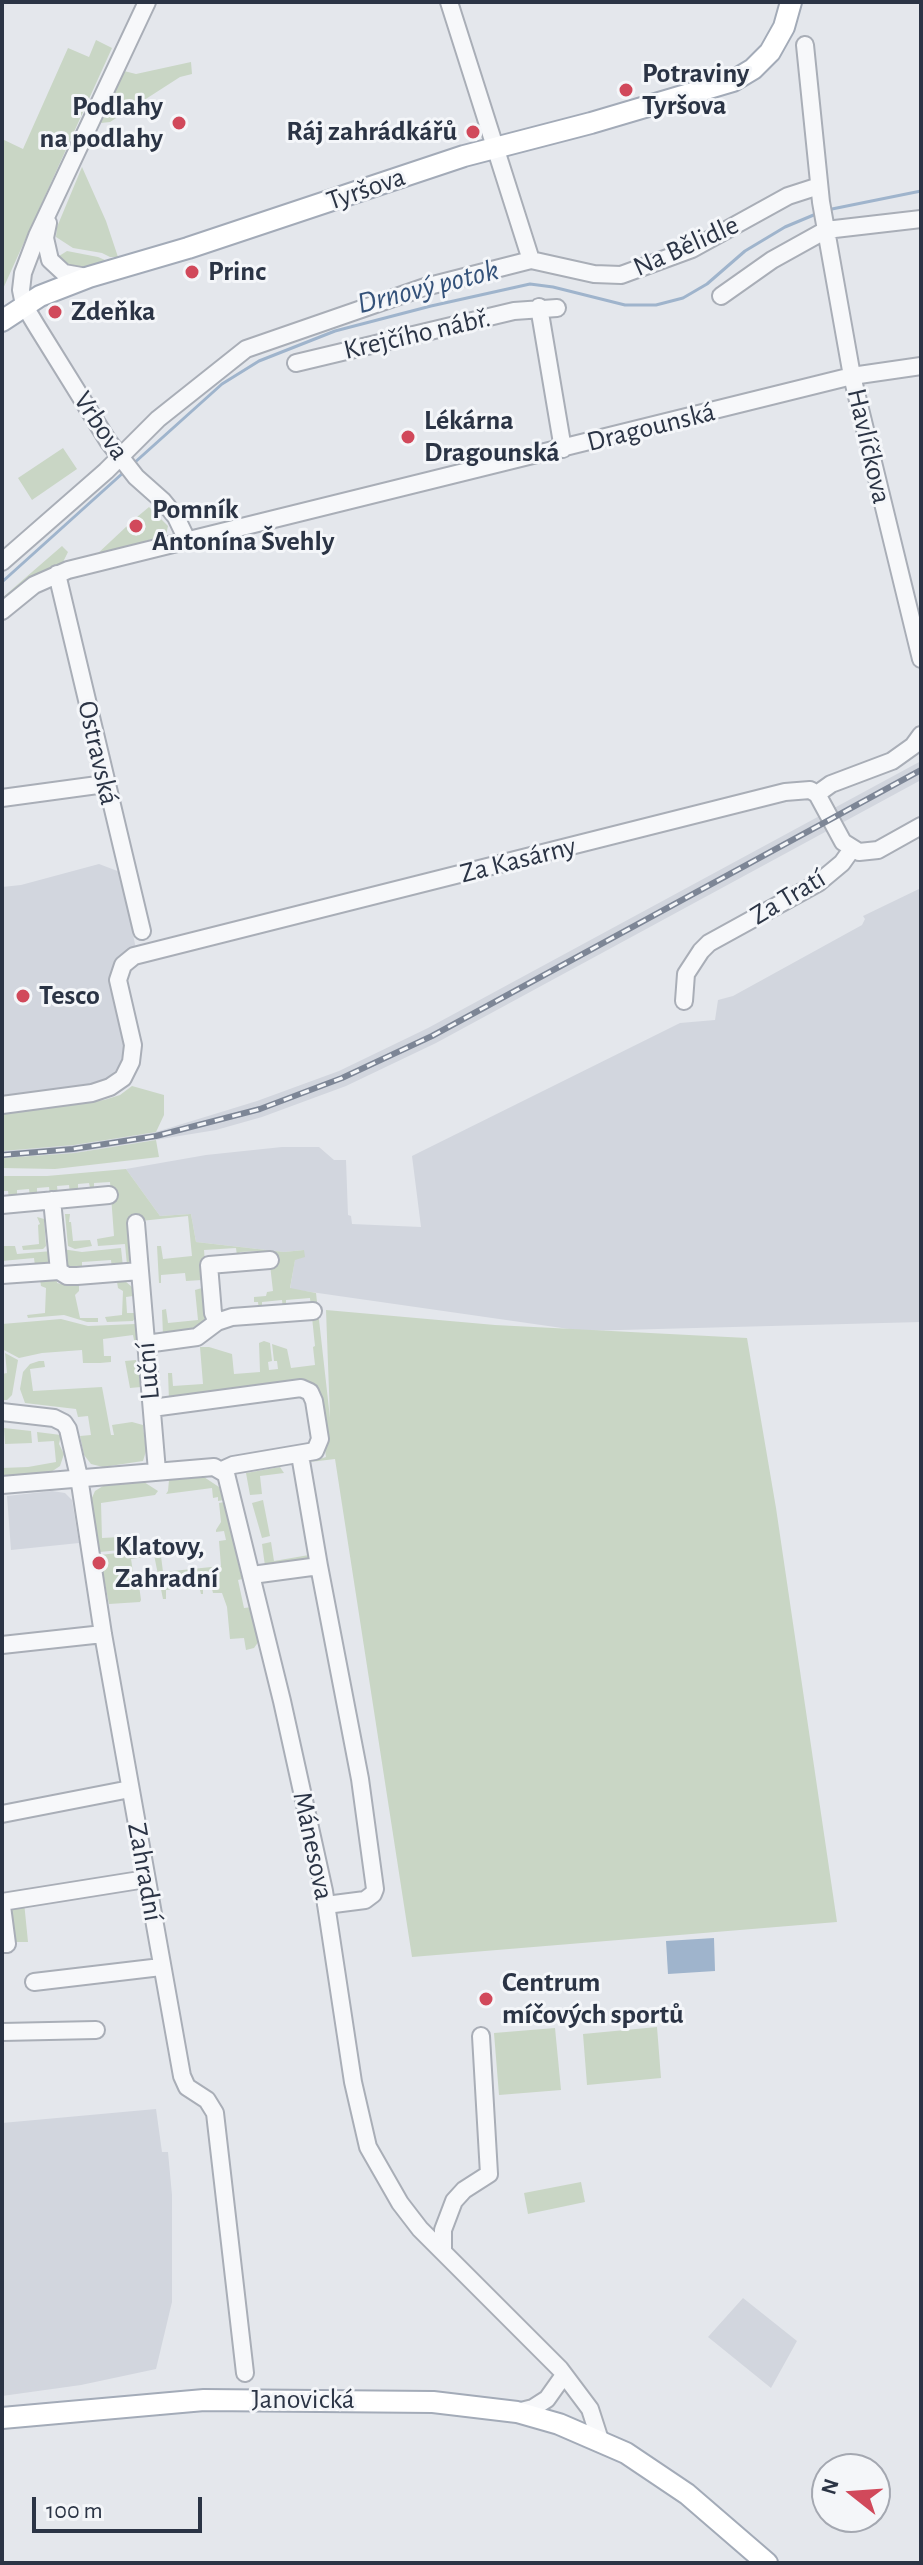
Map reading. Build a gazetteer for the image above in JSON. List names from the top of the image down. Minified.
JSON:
{"streets":{"main road":["Tyršova","Janovická"],"street":["Na Bělidle","Krejčího nábř.","Vrbova","Dragounská","Havlíčkova","Ostravská","Za Kasárny","Za Tratí","Luční","Mánesova","Zahradní"]},"crossings":[["Tyršova","Vrbova"],["Na Bělidle","Vrbova"],["Na Bělidle","Havlíčkova"],["Vrbova","Dragounská"],["Dragounská","Havlíčkova"],["Dragounská","Ostravská"],["Mánesova","Janovická"]],"water":["Drnový potok"],"places":["Potraviny Tyršova","Podlahy na podlahy","Ráj zahrádkářů","Princ","Zdeňka","Lékárna Dragounská","Pomník Antonína Švehly","Tesco","Klatovy, Zahradní","Centrum míčových sportů"],"scale_bar":"100 m","north":"left"}
